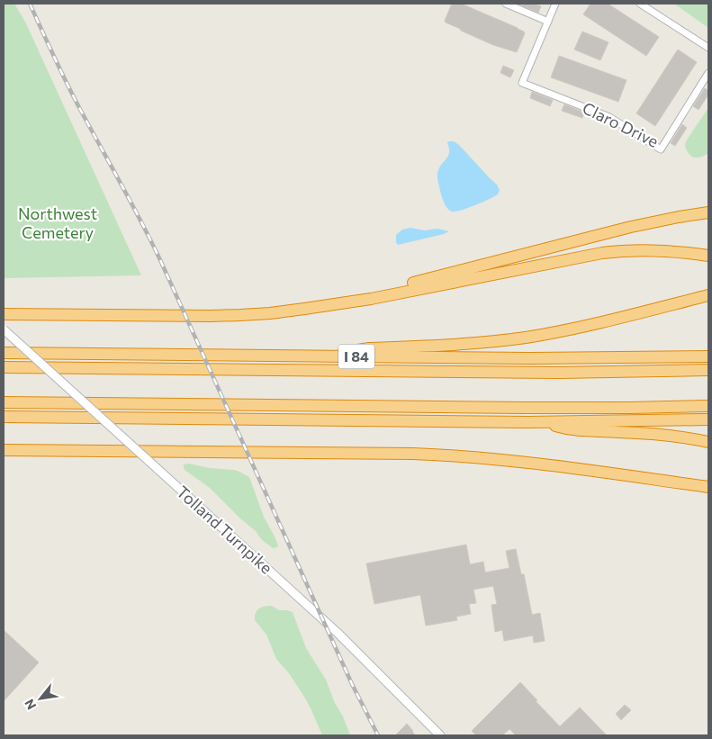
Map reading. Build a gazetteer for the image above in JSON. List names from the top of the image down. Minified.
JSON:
{"streets":{"highway":["I 84"],"main road":["Tolland Turnpike"],"street":["Claro Drive"]},"parks":["Northwest Cemetery"],"north":"bottom left"}
